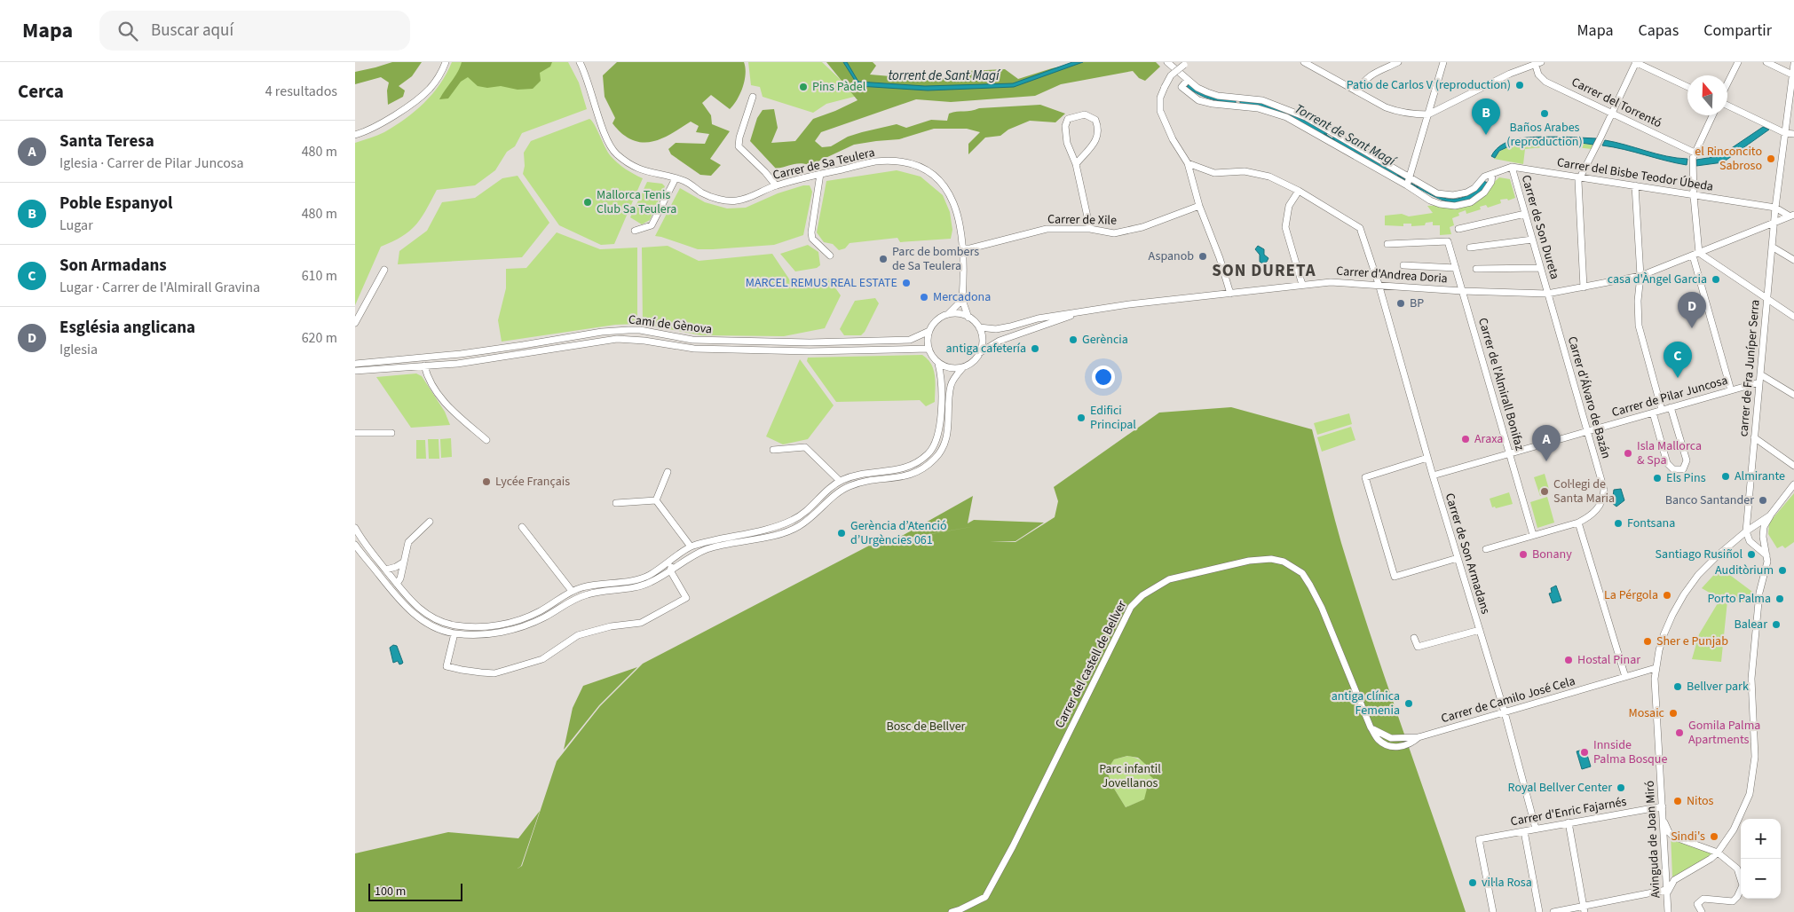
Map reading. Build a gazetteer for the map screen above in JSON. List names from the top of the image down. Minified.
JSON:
{"streets":{"street":["Carrer del Torrentó","Carrer de Sa Teulera","Carrer del Bisbe Teodor Úbeda","Carrer de Xile","Carrer de Son Dureta","Carrer d'Andrea Doria","Camí de Gènova","carrer de Fra Juníper Serra","Carrer de l'Almirall Bonifaz","Carrer de Pilar Juncosa","Carrer d'Álvaro de Bazán","Carrer de Son Armadans","Carrer del castell de Bellver","Carrer de Camilo José Cela","Carrer d'Enric Fajarnés","Avinguda de Joan Miró"]},"crossings":[["Carrer de Sa Teulera","Carrer de Xile"],["Carrer de Sa Teulera","Carrer d'Andrea Doria"],["Carrer de Sa Teulera","Camí de Gènova"],["Carrer del Bisbe Teodor Úbeda","Carrer de Son Dureta"],["Carrer del Bisbe Teodor Úbeda","carrer de Fra Juníper Serra"],["Carrer de Son Dureta","Carrer d'Andrea Doria"],["Carrer de Son Dureta","Carrer d'Álvaro de Bazán"],["Carrer d'Andrea Doria","Camí de Gènova"],["Carrer d'Andrea Doria","carrer de Fra Juníper Serra"],["Carrer d'Andrea Doria","Carrer de l'Almirall Bonifaz"],["Carrer d'Andrea Doria","Carrer d'Álvaro de Bazán"],["Carrer d'Andrea Doria","Carrer de Son Armadans"],["carrer de Fra Juníper Serra","Carrer de Pilar Juncosa"],["carrer de Fra Juníper Serra","Avinguda de Joan Miró"],["Carrer de l'Almirall Bonifaz","Carrer de Pilar Juncosa"],["Carrer de l'Almirall Bonifaz","Carrer d'Álvaro de Bazán"],["Carrer de Pilar Juncosa","Carrer d'Álvaro de Bazán"],["Carrer de Pilar Juncosa","Carrer de Son Armadans"],["Carrer de Son Armadans","Carrer de Camilo José Cela"],["Carrer de Son Armadans","Carrer d'Enric Fajarnés"],["Carrer del castell de Bellver","Carrer de Camilo José Cela"],["Carrer de Camilo José Cela","Avinguda de Joan Miró"],["Carrer d'Enric Fajarnés","Avinguda de Joan Miró"]],"districts":["SON DURETA"],"water":["torrent de Sant Magí","Torrent de Sant Magí"],"parks":["Bosc de Bellver","Parc infantil Jovellanos"],"places":["Patio de Carlos V (reproduction)","Pins Pàdel","Baños Arabes (reproduction)","el Rinconcito Sabroso","Mallorca Tenis Club Sa Teulera","Aspanob","Parc de bombers de Sa Teulera","casa d'Àngel Garcia","MARCEL REMUS REAL ESTATE","Mercadona","BP","Gerència","antiga cafetería","Edifici Principal","Araxa","Isla Mallorca & Spa","Almirante","Els Pins","Lycée Français","Col·legi de Santa Maria","Banco Santander","Fontsana","Gerència d’Atenció d’Urgències 061","Bonany","Santiago Rusiñol","Auditòrium","La Pérgola","Porto Palma","Balear","Sher e Punjab","Hostal Pinar","Bellver park","antiga clínica Femenia","Mosaic","Gomila Palma Apartments","Innside Palma Bosque","Royal Bellver Center","Nitos","Sindi's","vil·la Rosa"],"scale_bar":"100 m","north":"top","page":{"header":"Mapa","search":"Buscar aquí","nav":["Mapa","Capas","Compartir"],"heading":["Cerca","4 resultados"],"pins":["B","D","C","A"],"list":[{"mark":"A","name":"Santa Teresa","note":"Iglesia · Carrer de Pilar Juncosa","value":"480 m"},{"mark":"B","name":"Poble Espanyol","note":"Lugar","value":"480 m"},{"mark":"C","name":"Son Armadans","note":"Lugar · Carrer de l'Almirall Gravina","value":"610 m"},{"mark":"D","name":"Església anglicana","note":"Iglesia","value":"620 m"}],"map_buttons":["+","−"],"scale":"100 m"}}
